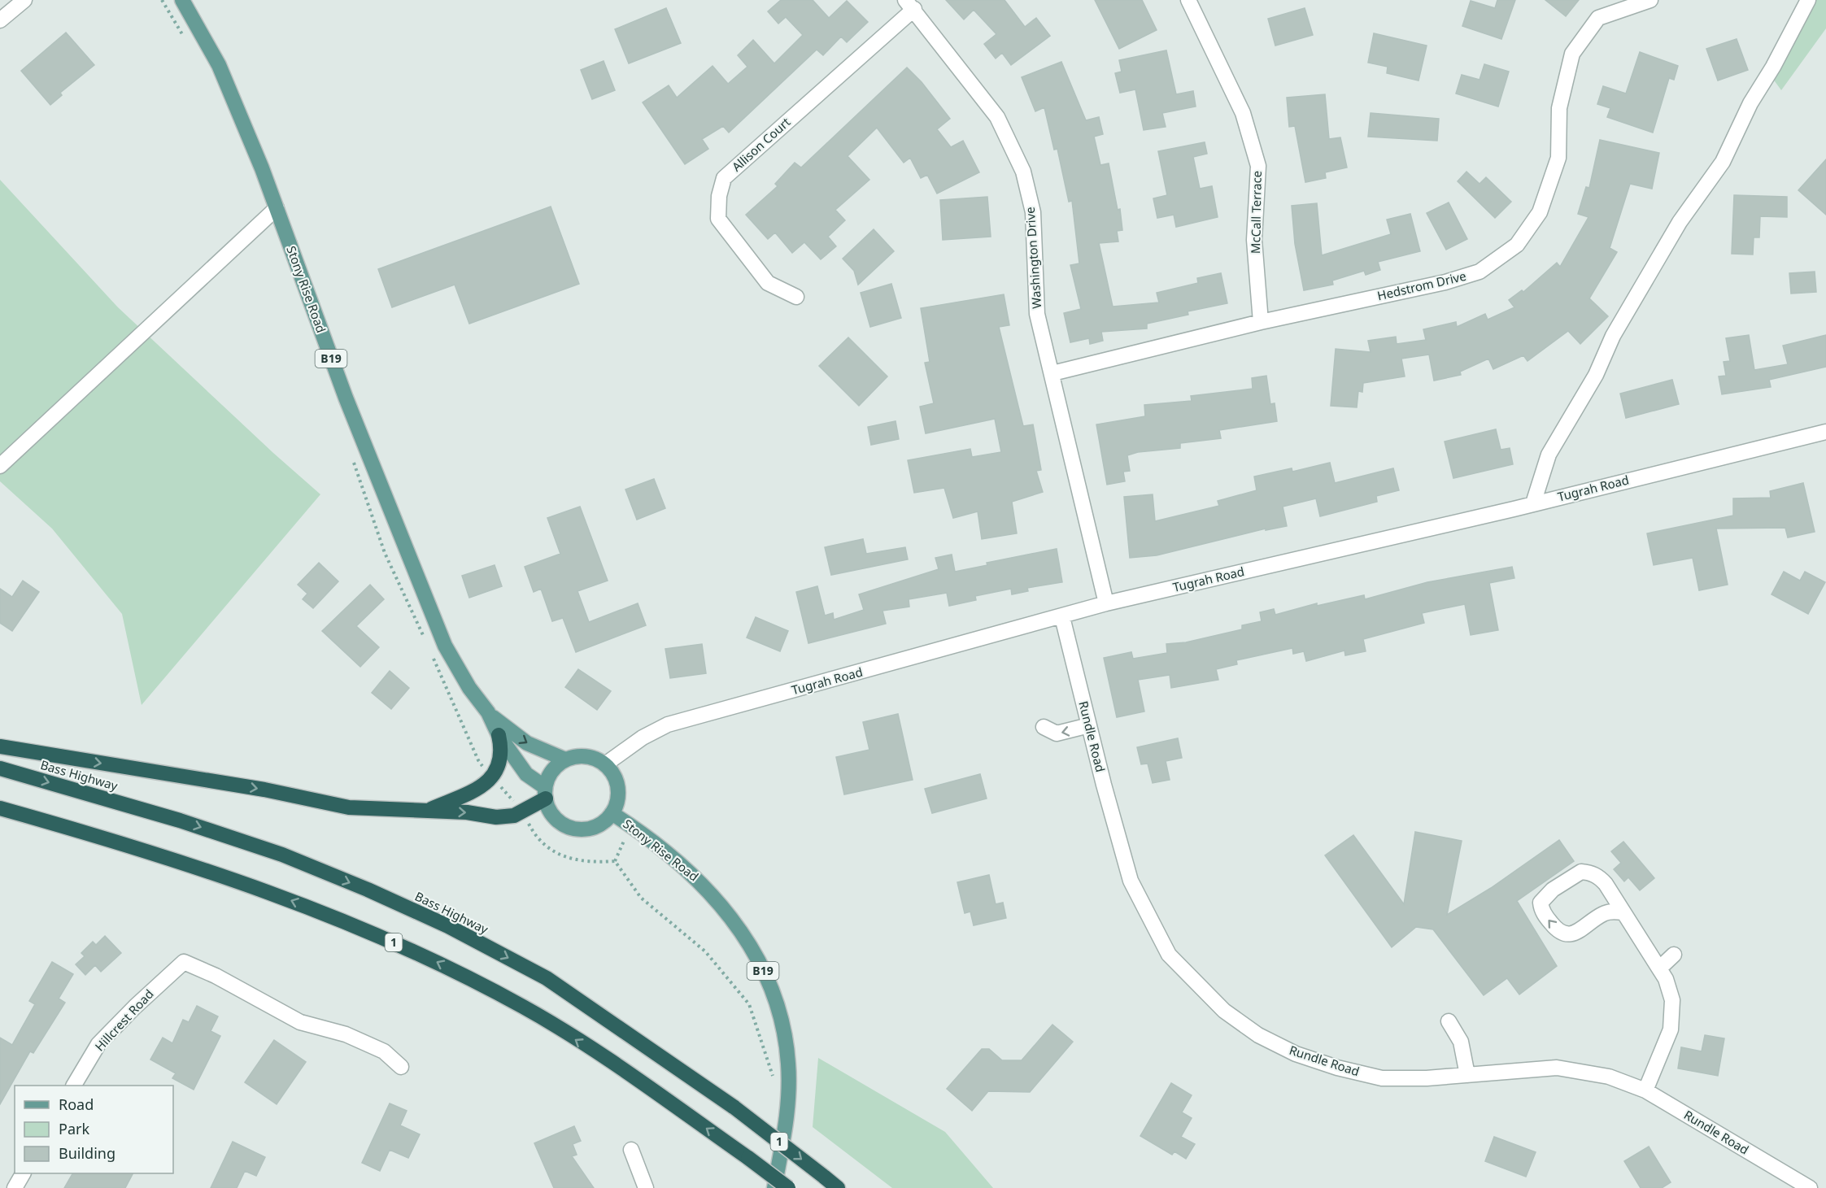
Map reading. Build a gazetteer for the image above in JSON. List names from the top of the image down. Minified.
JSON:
{"streets":{"highway":["Bass Highway","1"],"main road":["Stony Rise Road","B19"],"street":["Allison Court","McCall Terrace","Washington Drive","Hedstrom Drive","Tugrah Road","Rundle Road","Hillcrest Road"]},"crossings":[["Allison Court","Washington Drive"],["McCall Terrace","Hedstrom Drive"],["Washington Drive","Hedstrom Drive"],["Washington Drive","Tugrah Road"],["Stony Rise Road","B19"],["Stony Rise Road","Tugrah Road"],["B19","Tugrah Road"],["Tugrah Road","Rundle Road"]],"legend":["Road","Park","Building"]}
